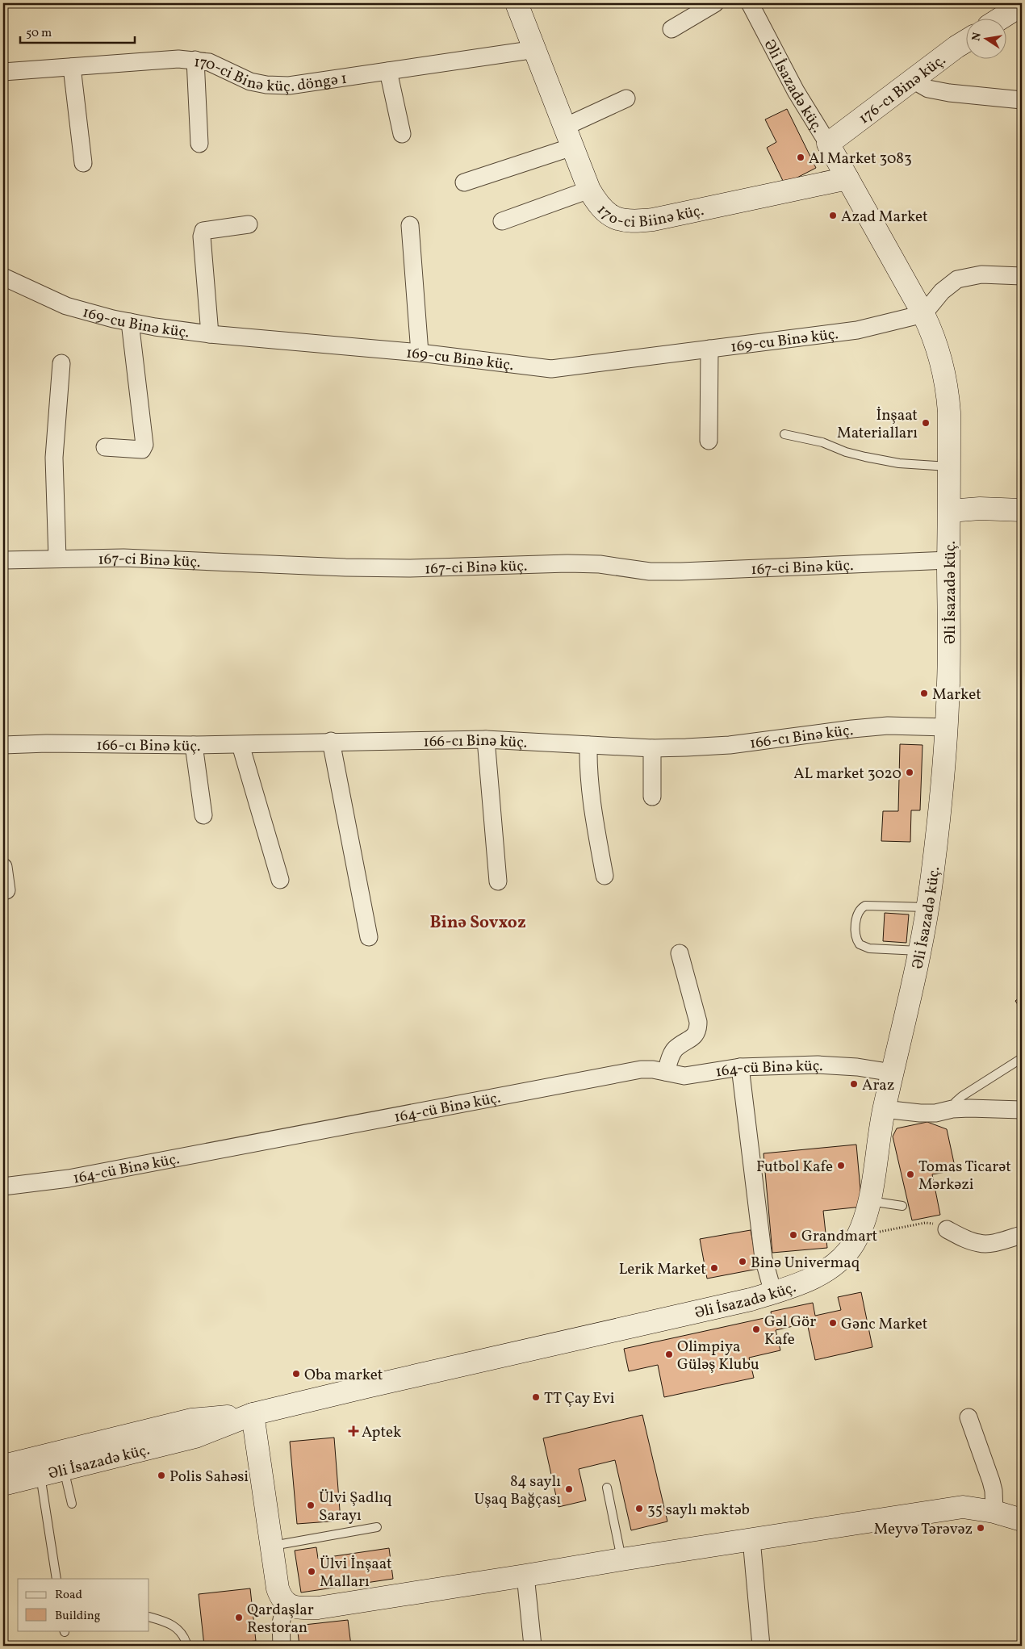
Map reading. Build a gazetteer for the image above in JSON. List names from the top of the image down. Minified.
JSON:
{"streets":{"street":["170-ci Binə küç. döngə 1","Əli İsazadə küç.","176-cı Binə küç.","17o-ci Biinə küç.","169-cu Binə küç.","167-ci Binə küç.","166-cı Binə küç.","164-cü Binə küç."]},"crossings":[["170-ci Binə küç. döngə 1","17o-ci Biinə küç."],["Əli İsazadə küç.","176-cı Binə küç."],["Əli İsazadə küç.","17o-ci Biinə küç."],["Əli İsazadə küç.","169-cu Binə küç."],["Əli İsazadə küç.","167-ci Binə küç."],["Əli İsazadə küç.","166-cı Binə küç."],["Əli İsazadə küç.","164-cü Binə küç."]],"districts":["Binə Sovxoz"],"places":{"other":["Al Market 3083","Azad Market","İnşaat Materialları","Market","AL market 3020","Araz","Futbol Kafe","Tomas Ticarət Mərkəzi","Grandmart","Binə Univermaq","Lerik Market","Gənc Market","Gəl Gör Kafe","Olimpiya Güləş Klubu","Oba market","TT Çay Evi","Polis Sahəsi","84 saylı Uşaq Bağçası","Ülvi Şadlıq Sarayı","35 saylı məktəb","Meyvə Tərəvəz","Ülvi İnşaat Malları","Qardaşlar Restoran"],"health":["Aptek"]},"legend":["Road","Building"],"scale_bar":"50 m","north":"left"}
